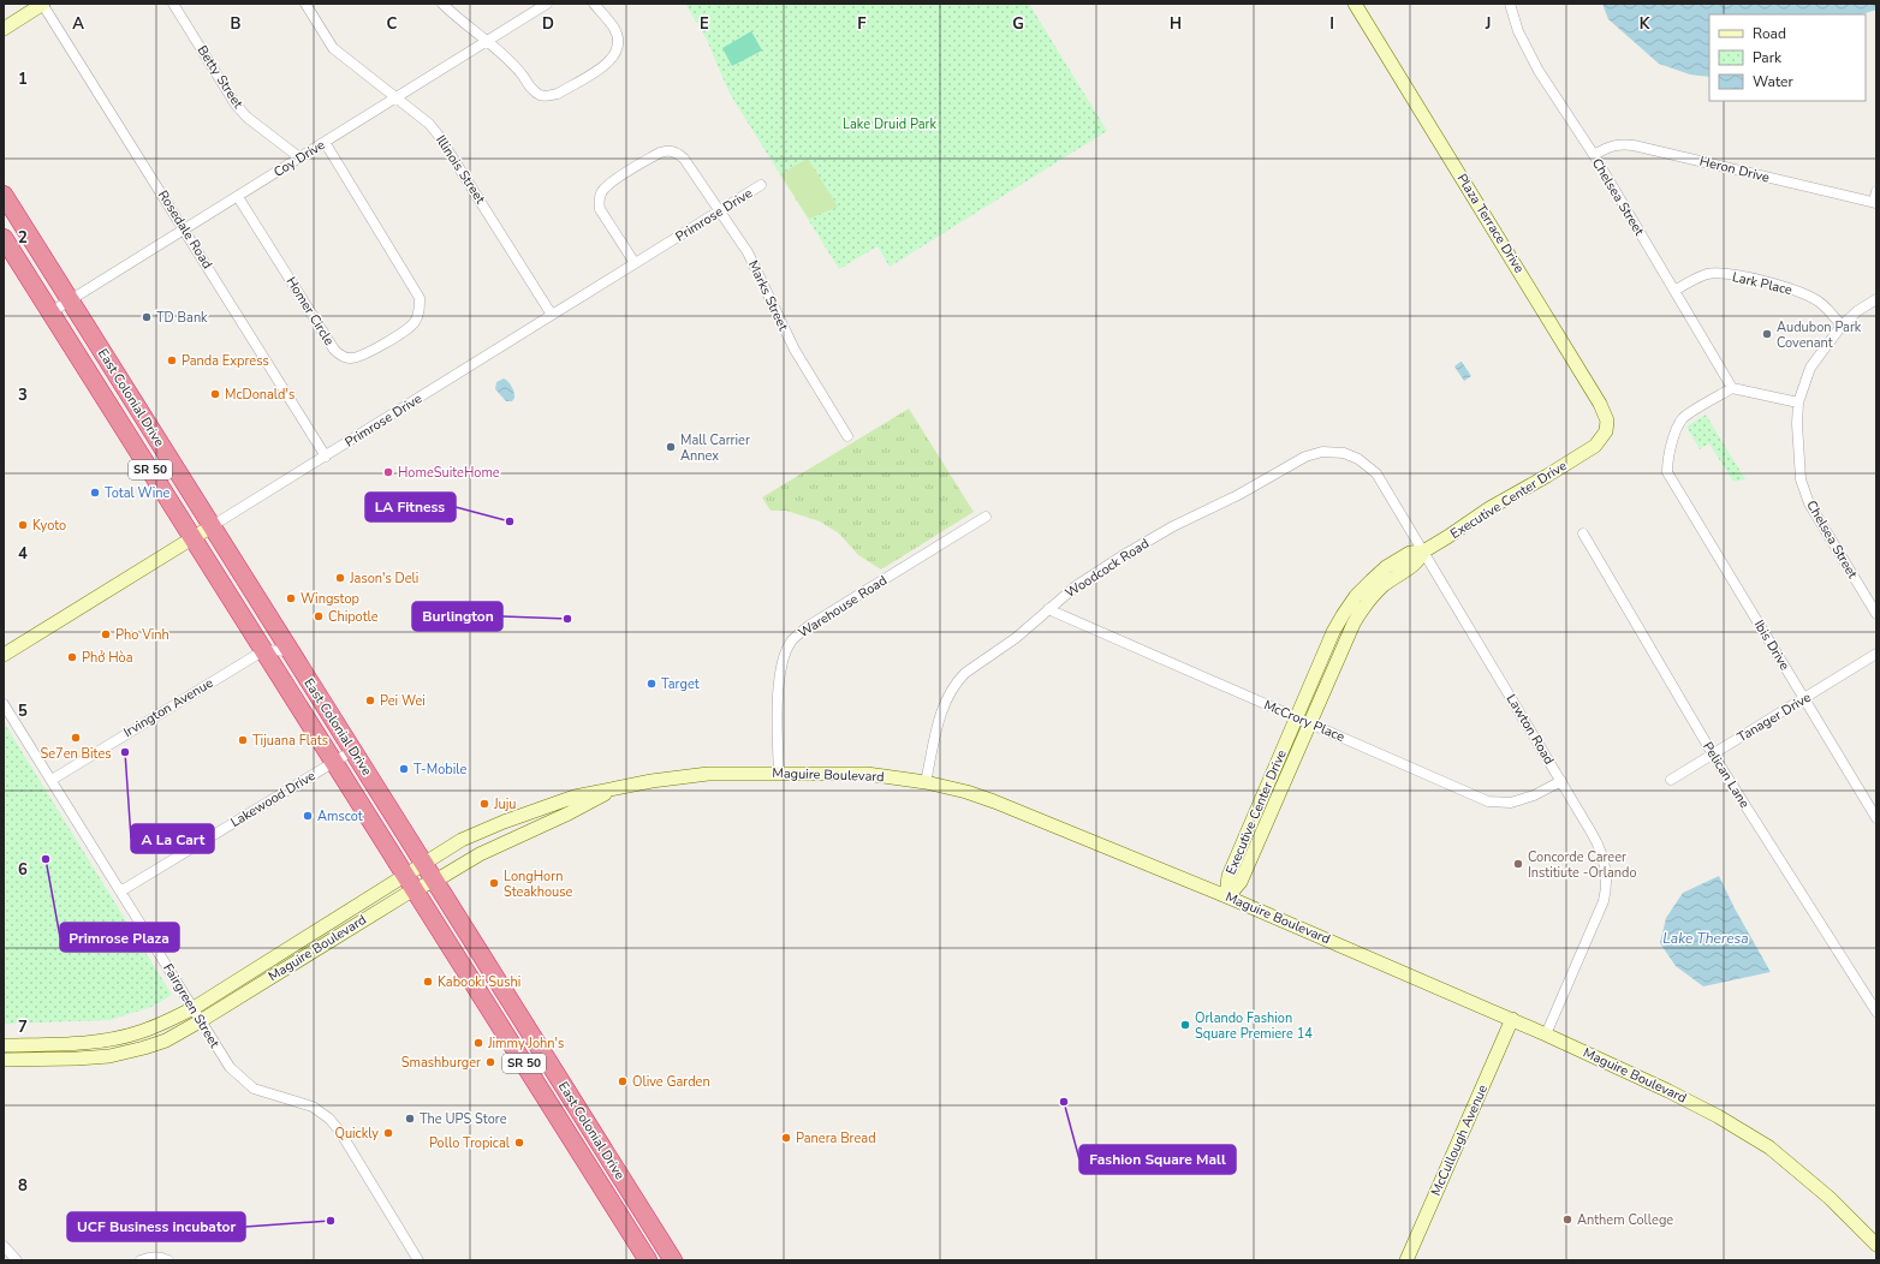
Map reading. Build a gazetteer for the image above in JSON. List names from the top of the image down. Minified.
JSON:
{"streets":{"highway":["East Colonial Drive","SR 50"],"street":["Betty Street","Coy Drive","Illinois Street","Heron Drive","Chelsea Street","Primrose Drive","Plaza Terrace Drive","Rosedale Road","Lark Place","Marks Street","Homer Circle","Executive Center Drive","Woodcock Road","Warehouse Road","Ibis Drive","Irvington Avenue","Tanager Drive","McCrory Place","Lawton Road","Maguire Boulevard","Pelican Lane","Lakewood Drive","Fairgreen Street","McCullough Avenue"]},"crossings":[["Betty Street","Coy Drive"],["Coy Drive","Illinois Street"],["Coy Drive","Rosedale Road"],["Coy Drive","Homer Circle"],["Coy Drive","East Colonial Drive"],["Illinois Street","Primrose Drive"],["Heron Drive","Chelsea Street"],["Chelsea Street","Lark Place"],["Chelsea Street","Ibis Drive"],["Primrose Drive","Rosedale Road"],["Primrose Drive","Marks Street"],["Primrose Drive","East Colonial Drive"],["Plaza Terrace Drive","Executive Center Drive"],["East Colonial Drive","Irvington Avenue"],["East Colonial Drive","Maguire Boulevard"],["East Colonial Drive","Lakewood Drive"],["Executive Center Drive","McCrory Place"],["Executive Center Drive","Lawton Road"],["Executive Center Drive","Maguire Boulevard"],["Woodcock Road","McCrory Place"],["Woodcock Road","Lawton Road"],["Woodcock Road","Maguire Boulevard"],["Warehouse Road","Maguire Boulevard"],["Ibis Drive","Tanager Drive"],["Irvington Avenue","Fairgreen Street"],["Tanager Drive","Pelican Lane"],["McCrory Place","Lawton Road"],["Lawton Road","Maguire Boulevard"],["Maguire Boulevard","Fairgreen Street"],["Maguire Boulevard","McCullough Avenue"],["Lakewood Drive","Fairgreen Street"]],"water":["Lake Theresa"],"parks":["Lake Druid Park"],"places":["TD Bank","Audubon Park Covenant","Panda Express","McDonald's","Mall Carrier Annex","HomeSuiteHome","Total Wine","LA Fitness","Kyoto","Jason's Deli","Wingstop","Chipotle","Burlington","Pho Vinh","Phở Hòa","Target","Pei Wei","Se7en Bites","Tijuana Flats","A La Cart","T-Mobile","Juju","Amscot","Primrose Plaza","Concorde Career Institiute -Orlando","LongHorn Steakhouse","Kabooki Sushi","Orlando Fashion Square Premiere 14","Jimmy John's","Smashburger","Olive Garden","Fashion Square Mall","The UPS Store","Quickly","Panera Bread","Pollo Tropical","Anthem College","UCF Business incubator"],"legend":["Road","Park","Water"],"grid":{"columns":["A","B","C","D","E","F","G","H","I","J","K"],"rows":["1","2","3","4","5","6","7","8"]}}
